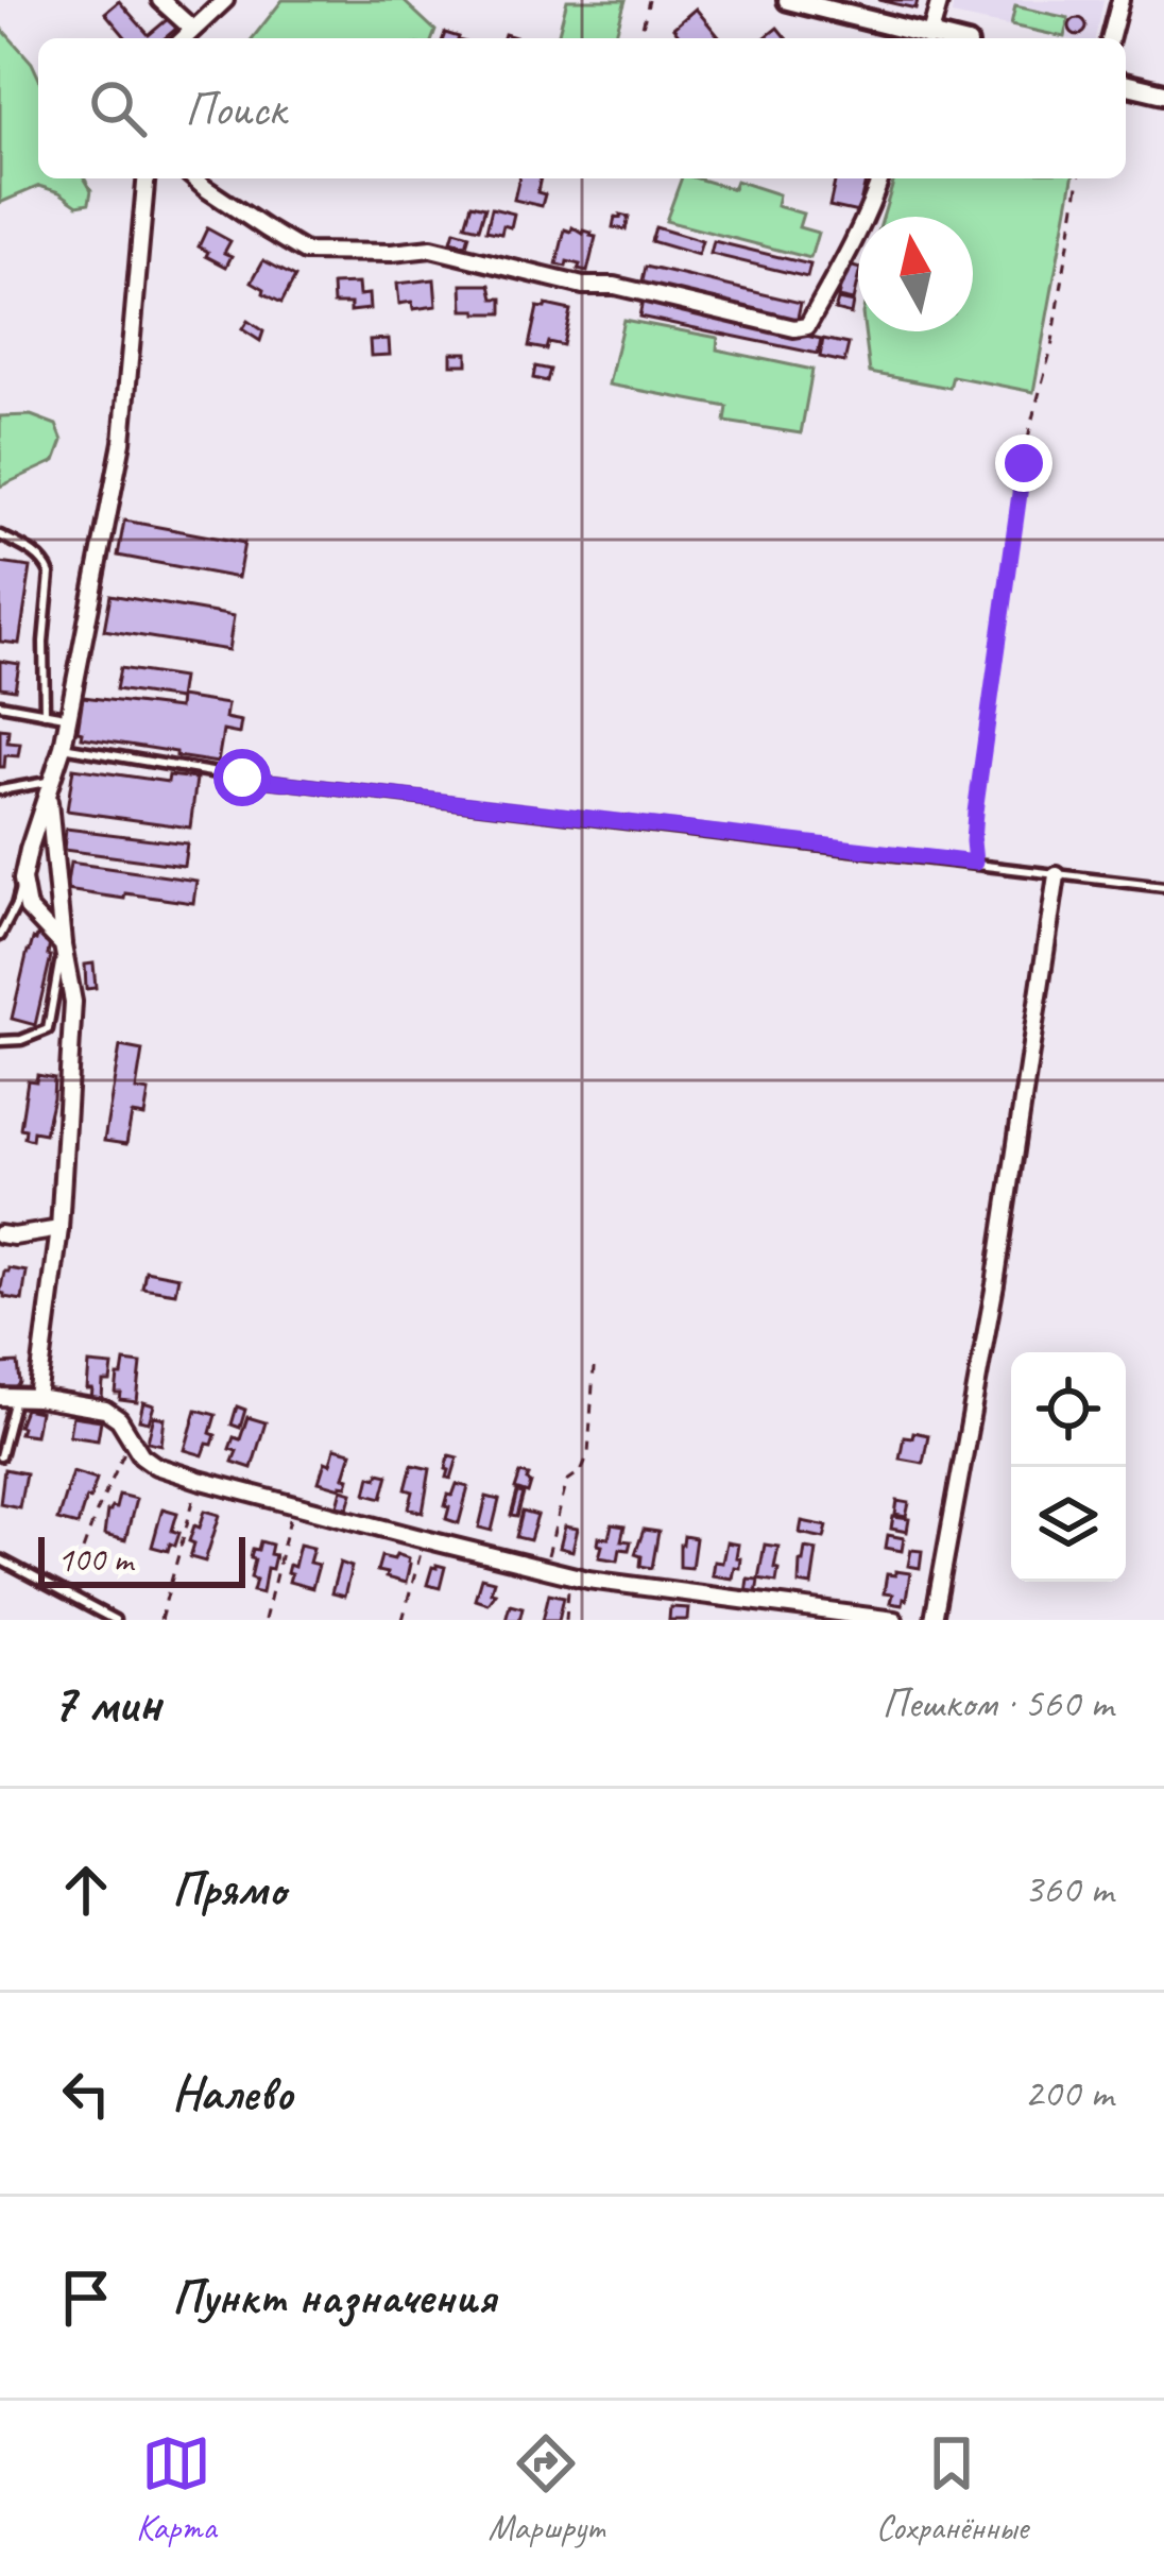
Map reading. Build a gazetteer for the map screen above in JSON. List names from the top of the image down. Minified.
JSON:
{"scale_bar":"100 m","north":"top","page":{"search":"Поиск","scale":"100 m","heading":["7 мин","Пешком · 560 m"],"list":[["Прямо","360 m"],["Налево","200 m"],"Пункт назначения"],"nav":["Карта","Маршрут","Сохранённые"]}}
